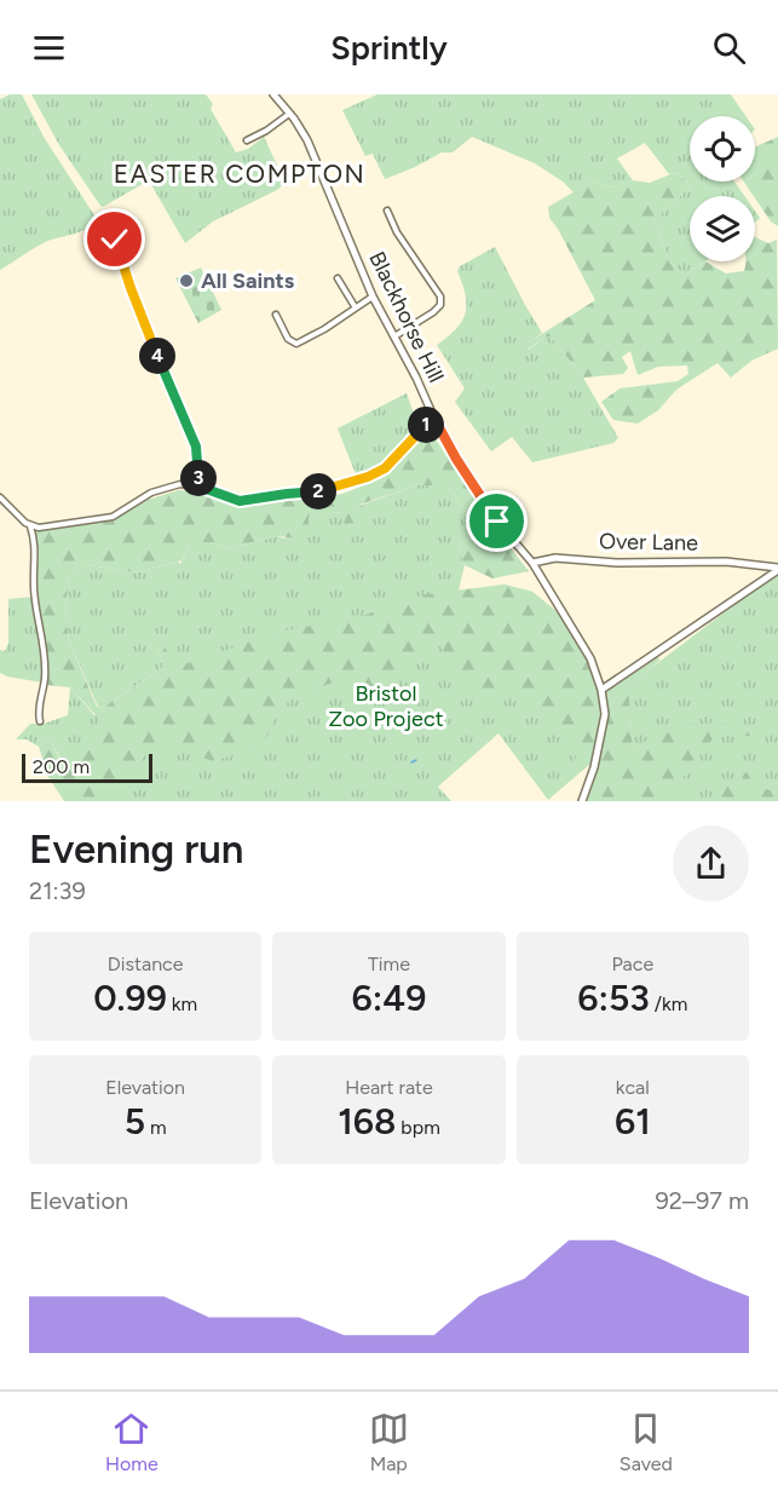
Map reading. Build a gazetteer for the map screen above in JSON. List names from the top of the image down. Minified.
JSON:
{"streets":{"main road":["Blackhorse Hill","Over Lane"]},"crossings":[["Blackhorse Hill","Over Lane"]],"districts":["EASTER COMPTON"],"parks":["Bristol Zoo Project"],"places":["All Saints"],"scale_bar":"200 m","page":{"header":"Sprintly","pins":["4","1","3","2"],"scale":"200 m","heading":["Evening run","21:39"],"stats":[["Distance","0.99 km"],["Time","6:49"],["Pace","6:53 /km"],["Elevation","5 m"],["Heart rate","168 bpm"],["kcal","61"]],"chart":["Elevation","92–97 m"],"tabs":["Home","Map","Saved"]}}
